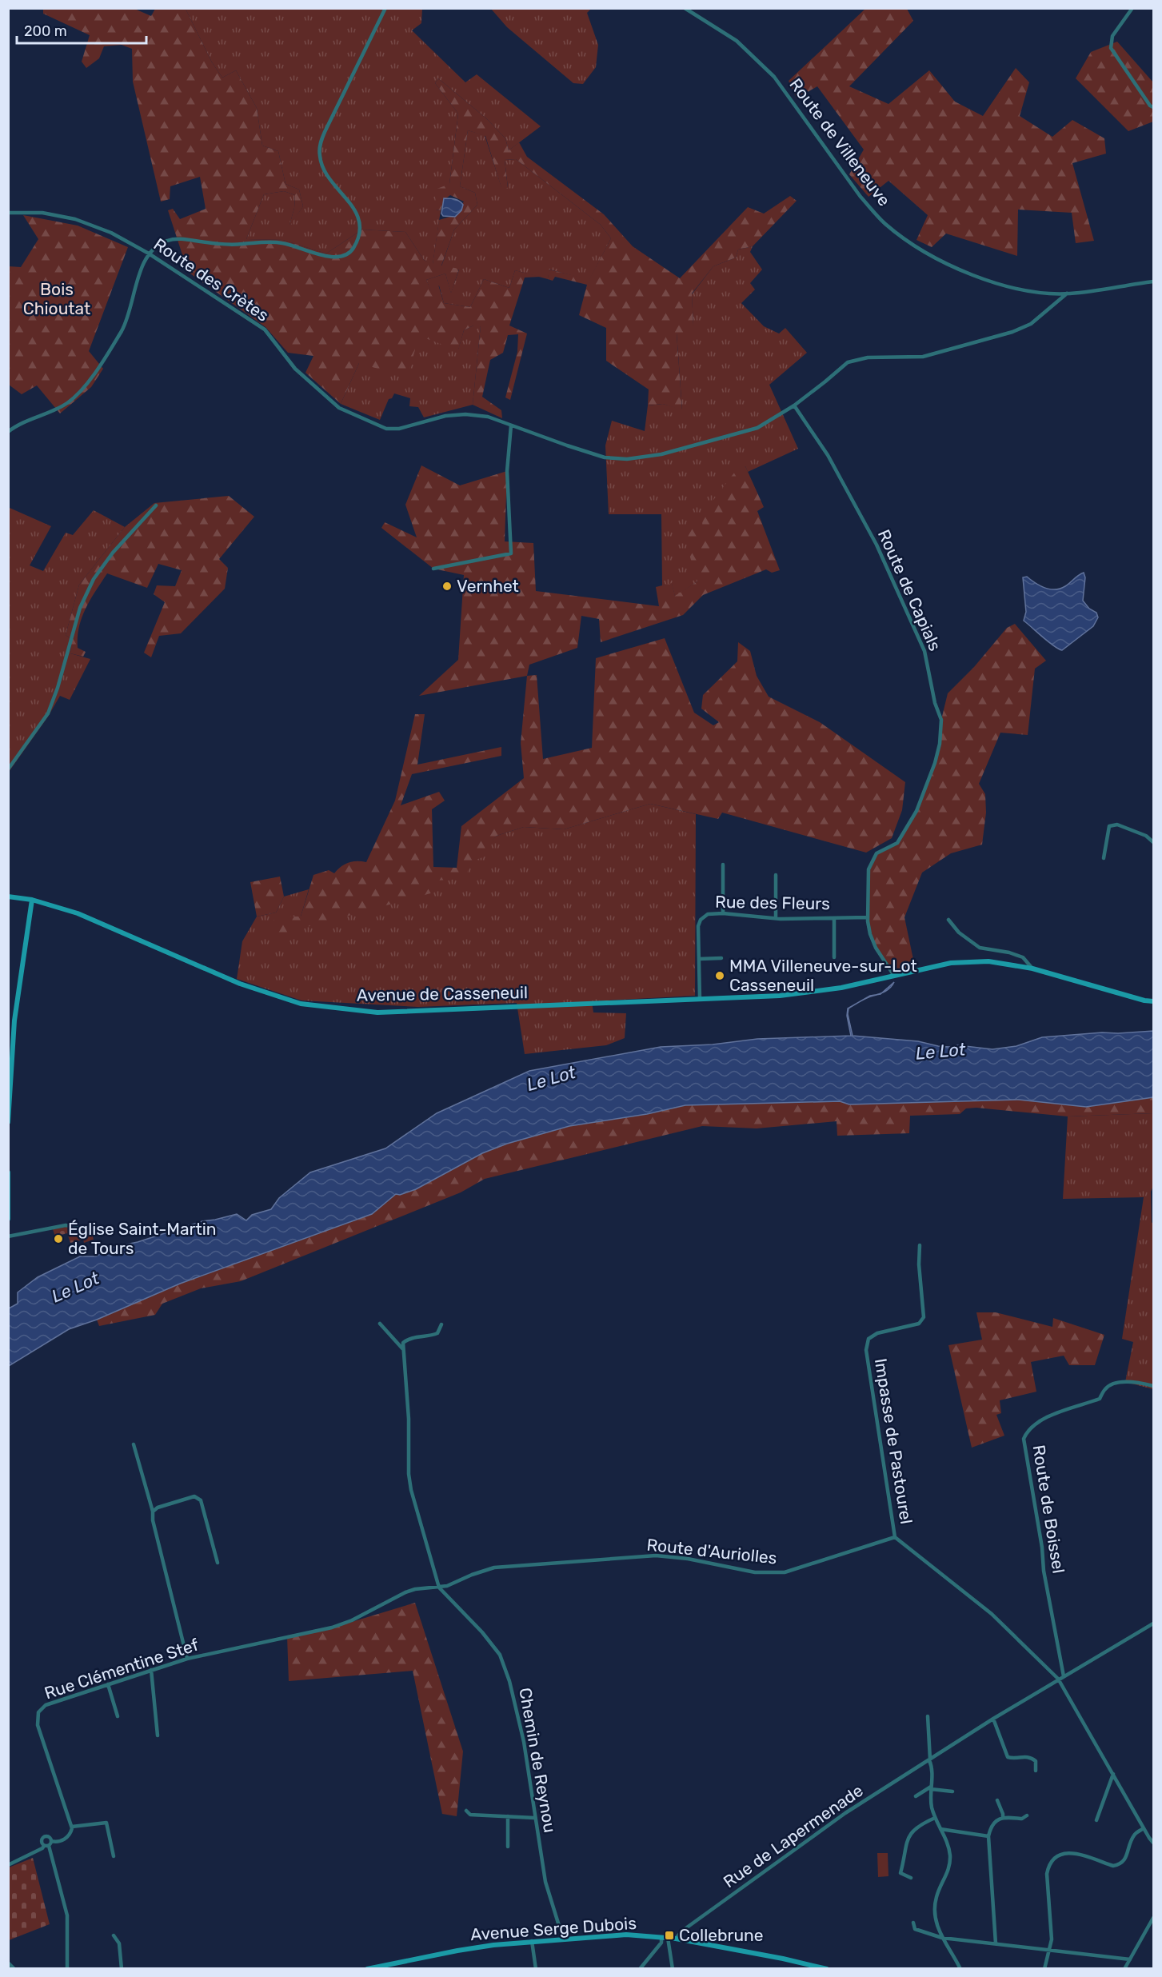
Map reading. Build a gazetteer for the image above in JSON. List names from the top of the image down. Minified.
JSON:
{"streets":{"main road":["Avenue de Casseneuil","Avenue Serge Dubois"],"street":["Route de Villeneuve","Route des Crètes","Route de Capials","Rue des Fleurs","Impasse de Pastourel","Route de Boissel","Route d'Auriolles","Rue Clémentine Stef","Chemin de Reynou","Rue de Lapermenade"]},"crossings":[["Route de Villeneuve","Route des Crètes"],["Route des Crètes","Route de Capials"],["Route de Capials","Rue des Fleurs"],["Route de Capials","Avenue de Casseneuil"],["Rue des Fleurs","Avenue de Casseneuil"],["Impasse de Pastourel","Route d'Auriolles"],["Route de Boissel","Rue de Lapermenade"],["Route d'Auriolles","Rue Clémentine Stef"],["Route d'Auriolles","Chemin de Reynou"],["Rue Clémentine Stef","Chemin de Reynou"],["Chemin de Reynou","Avenue Serge Dubois"],["Rue de Lapermenade","Avenue Serge Dubois"]],"water":["Le Lot"],"parks":["Bois Chioutat"],"places":{"other":["Vernhet","MMA Villeneuve-sur-Lot Casseneuil","Église Saint-Martin de Tours"],"transit":["Collebrune"]},"scale_bar":"200 m"}
